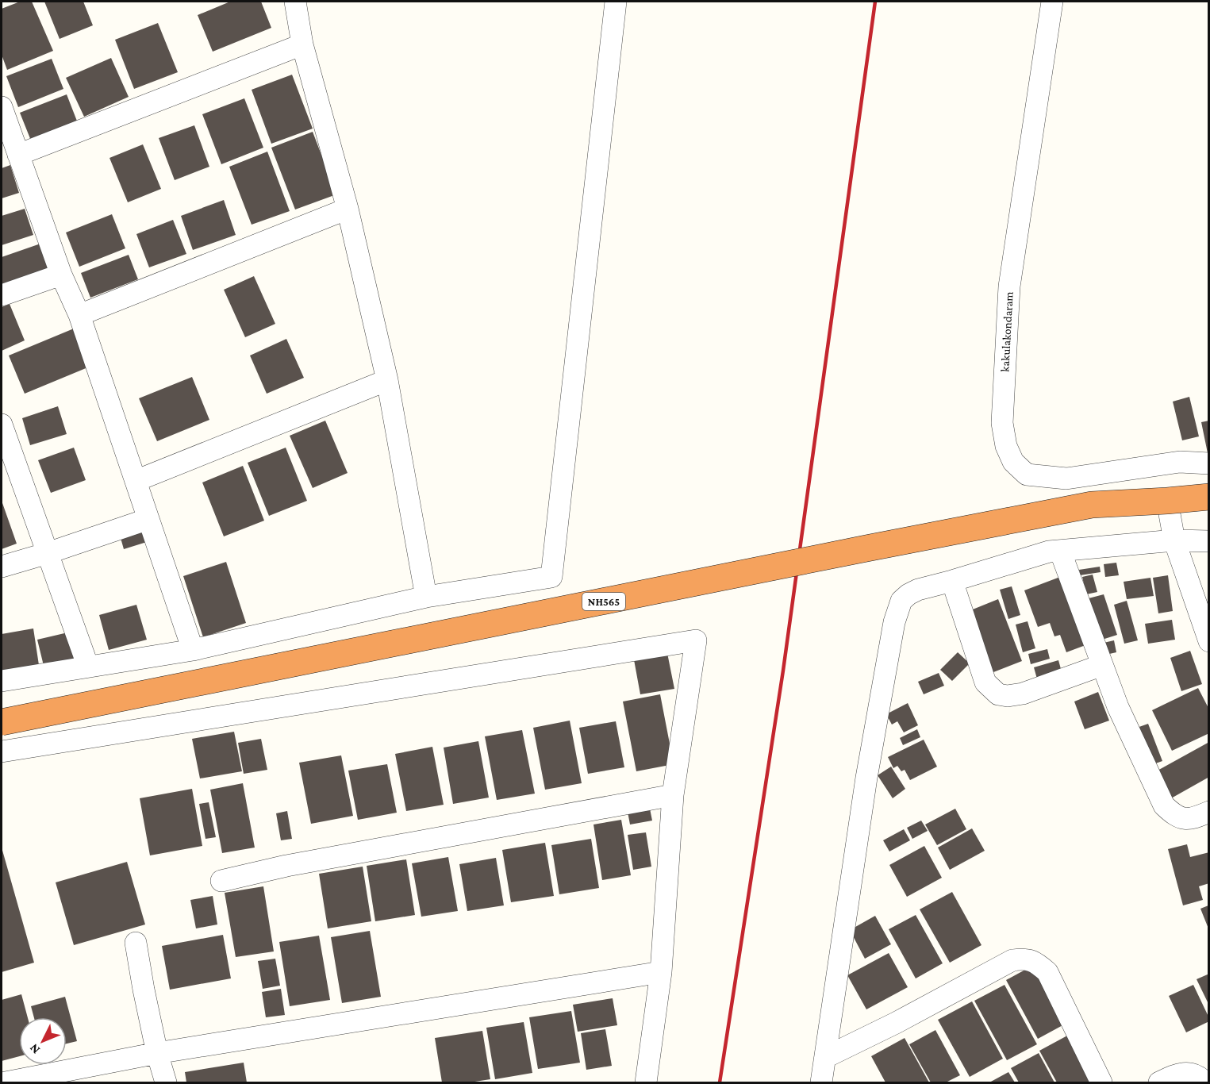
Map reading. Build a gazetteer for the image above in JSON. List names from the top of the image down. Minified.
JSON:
{"streets":{"highway":["NH565"],"street":["kakulakondaram"]},"north":"bottom left"}
